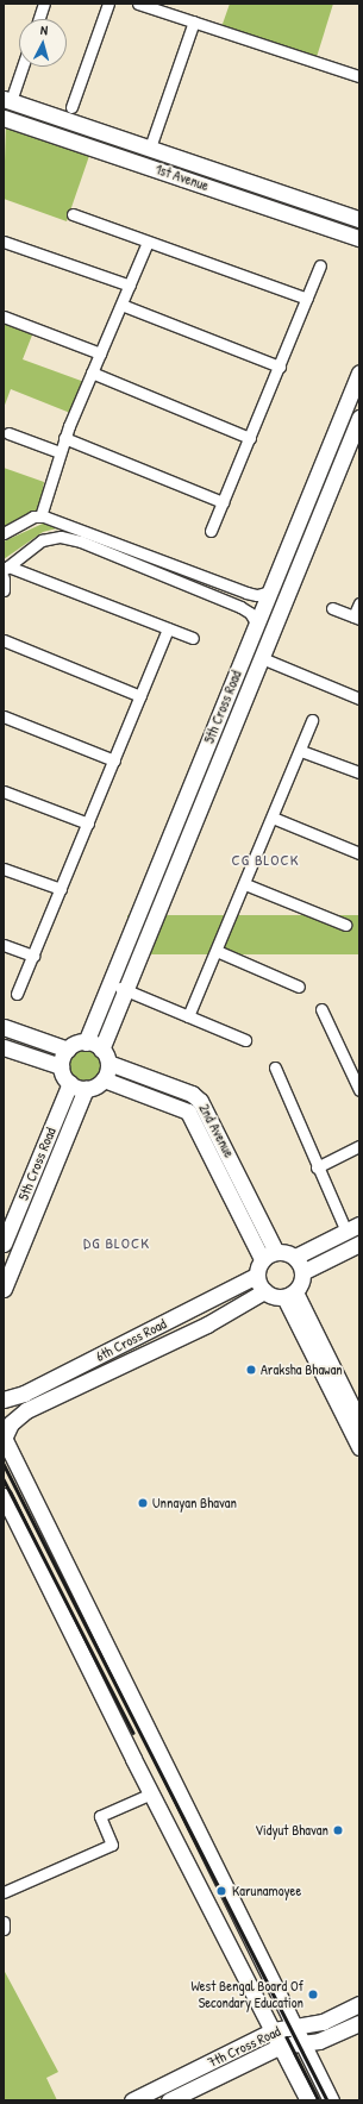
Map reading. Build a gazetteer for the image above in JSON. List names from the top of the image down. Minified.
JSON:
{"streets":{"street":["1st Avenue","5th Cross Road","2nd Avenue","6th Cross Road","7th Cross Road"]},"crossings":[["5th Cross Road","2nd Avenue"],["2nd Avenue","6th Cross Road"]],"districts":["CG BLOCK","DG BLOCK"],"places":["Araksha Bhawan","Unnayan Bhavan","Vidyut Bhavan","Karunamoyee","West Bengal Board Of Secondary Education"],"north":"top"}
